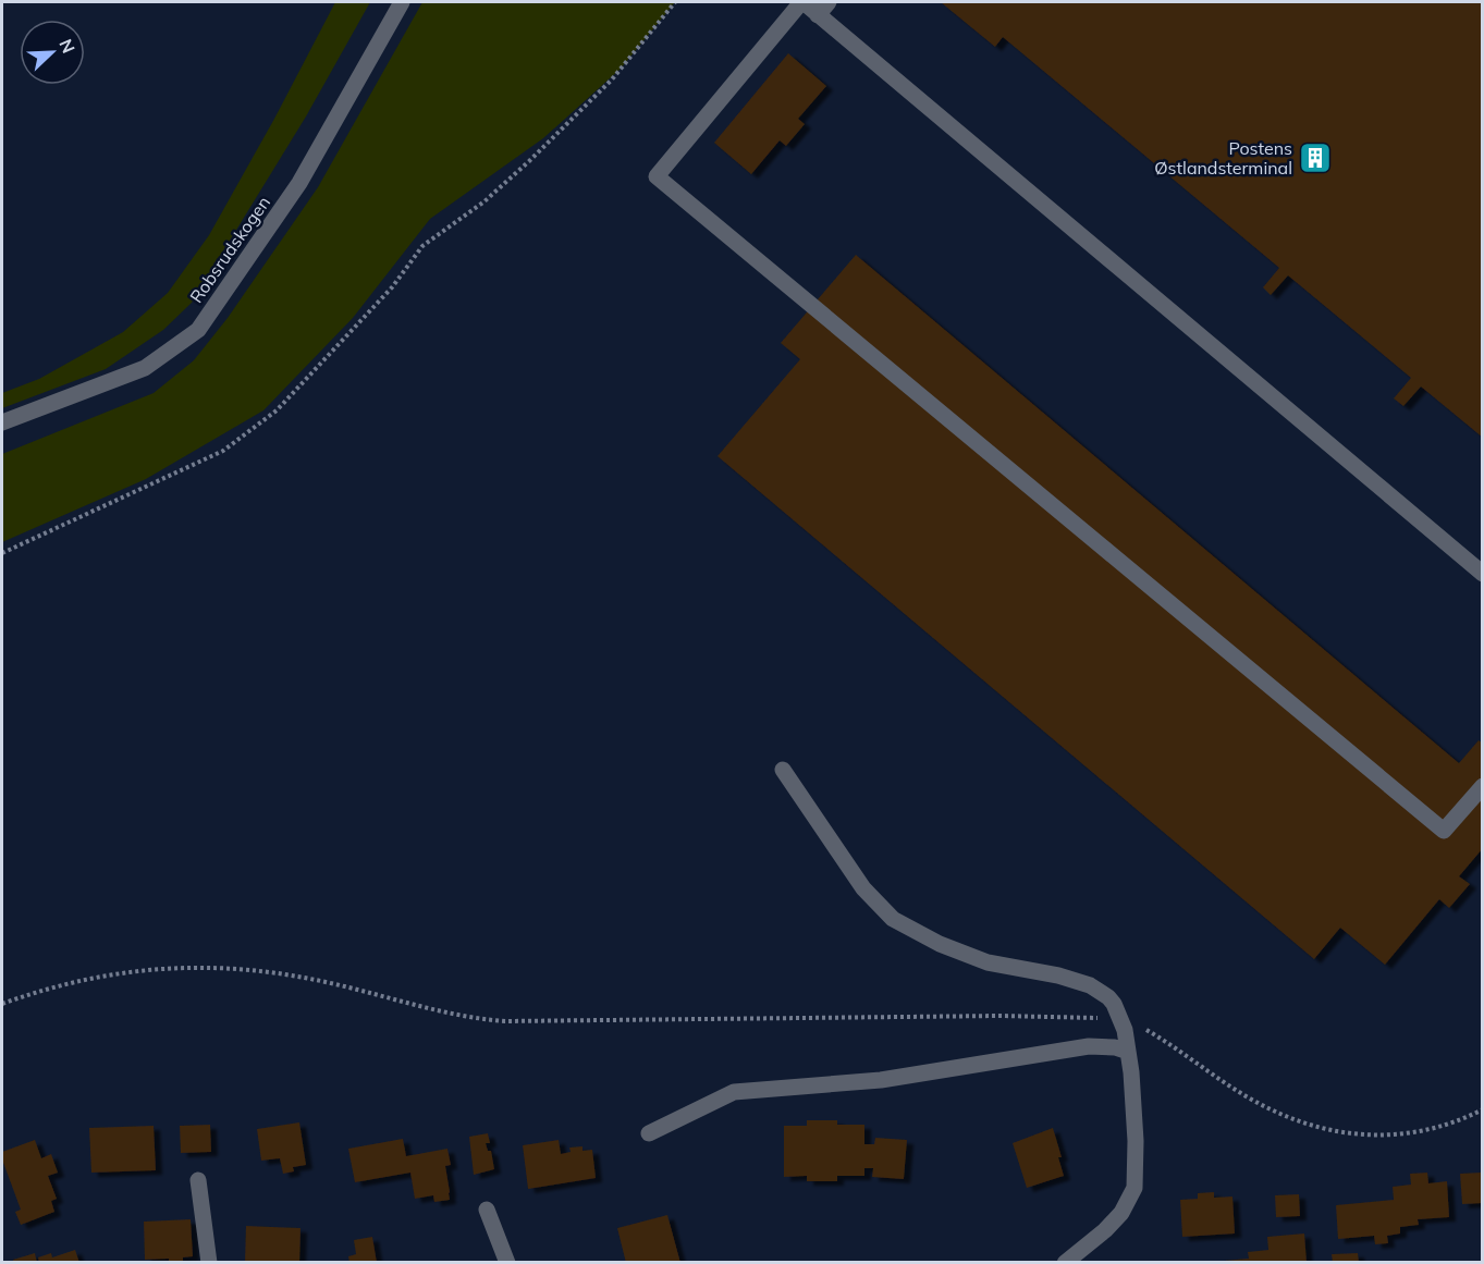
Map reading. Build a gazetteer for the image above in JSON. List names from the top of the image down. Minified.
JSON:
{"streets":{"street":["Robsrudskogen"]},"places":{"building":["Postens Østlandsterminal"]},"north":"top right"}
